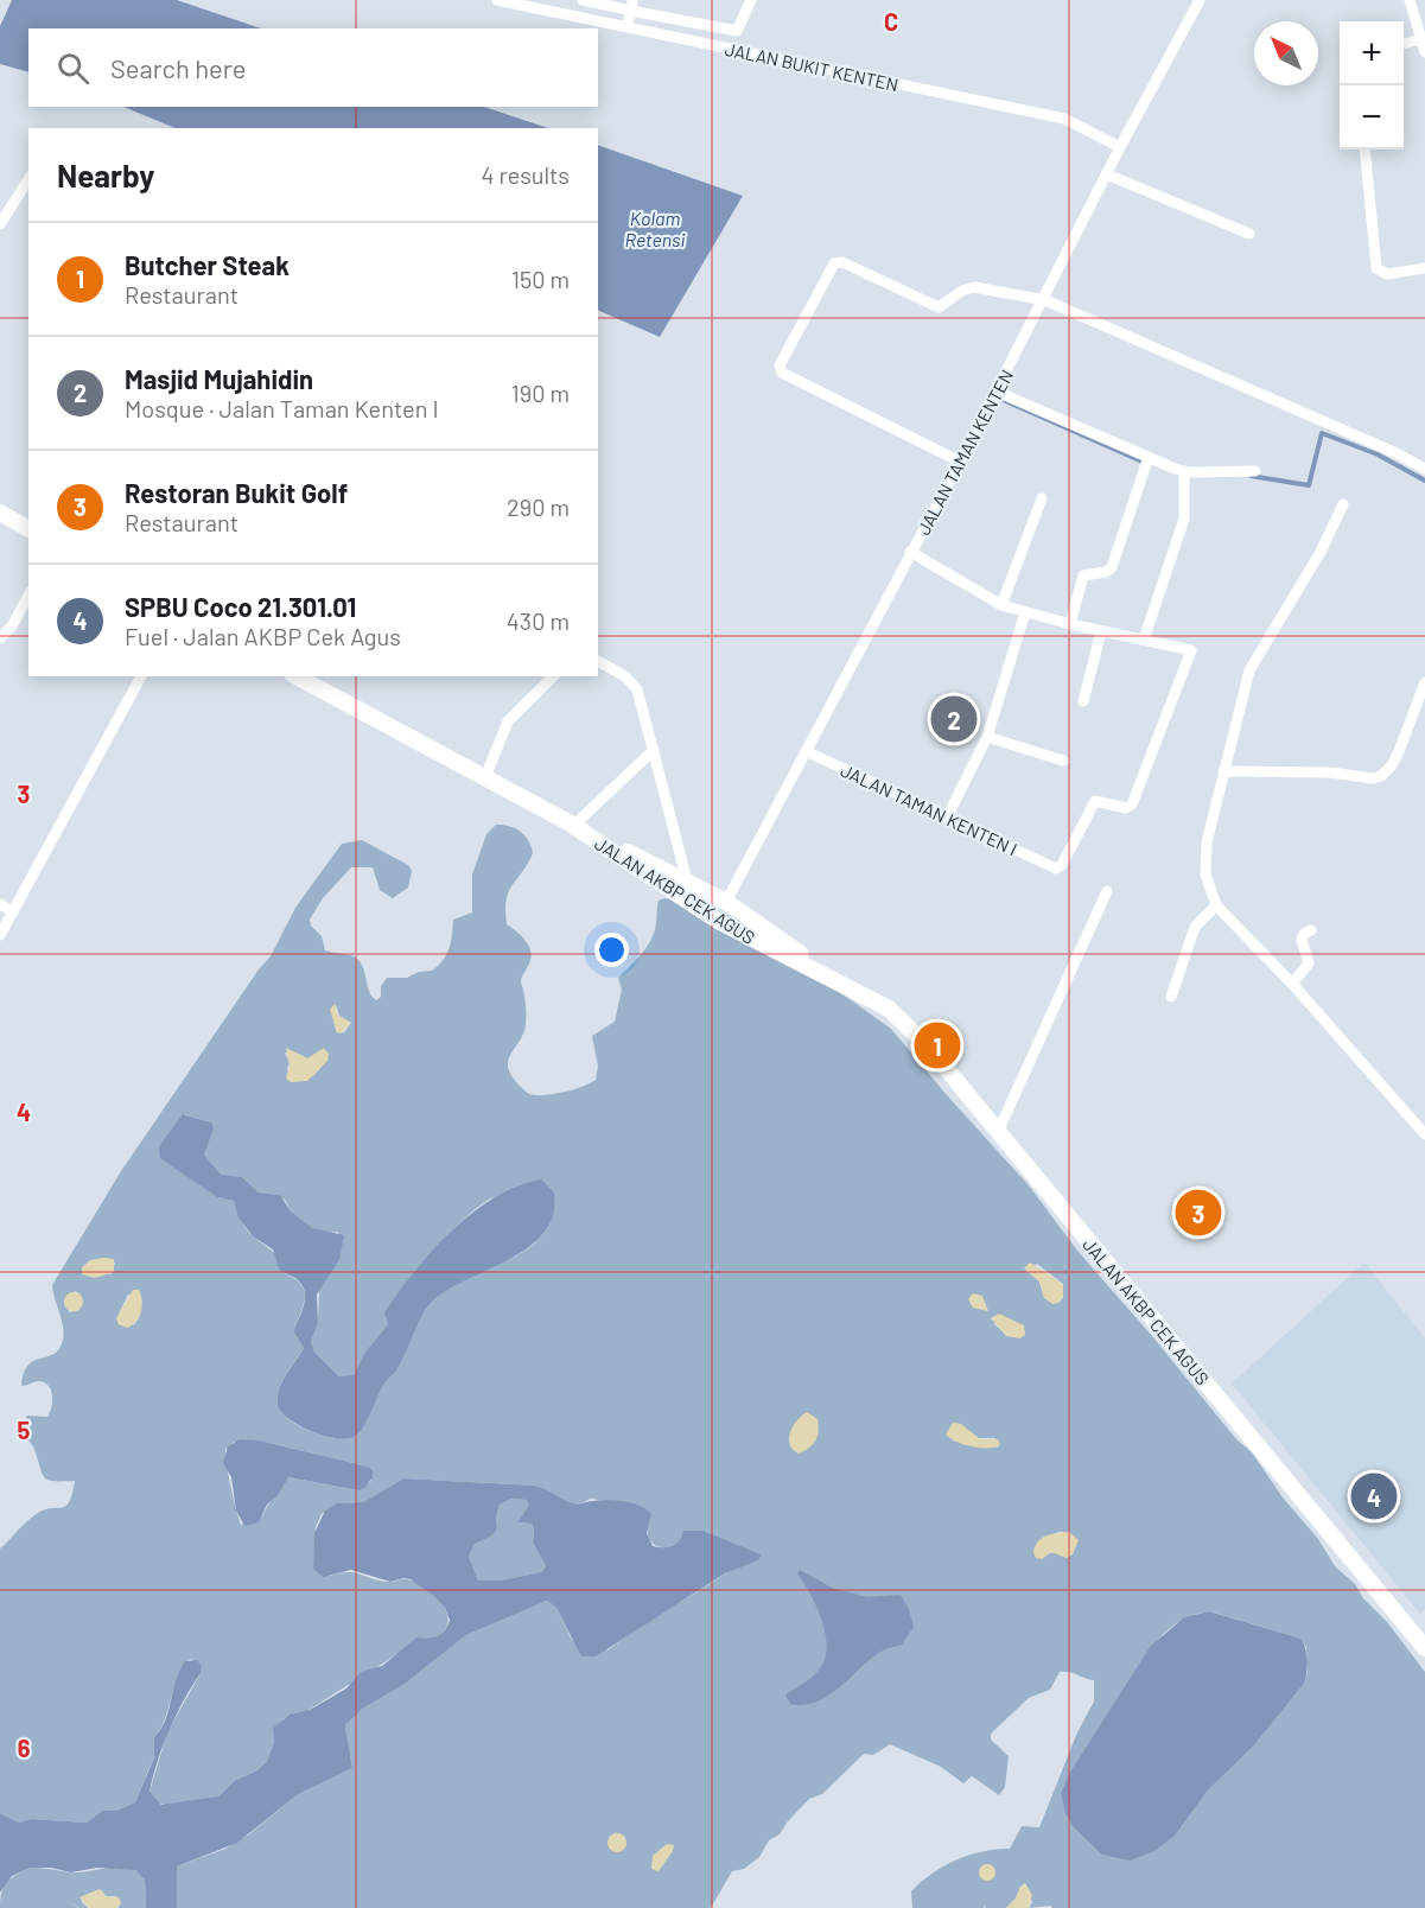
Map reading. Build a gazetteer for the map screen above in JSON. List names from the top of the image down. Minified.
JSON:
{"streets":{"main road":["JALAN AKBP CEK AGUS"],"street":["JALAN BUKIT KENTEN","JALAN TAMAN KENTEN","JALAN TAMAN KENTEN I"]},"crossings":[["JALAN BUKIT KENTEN","JALAN TAMAN KENTEN"],["JALAN TAMAN KENTEN","JALAN TAMAN KENTEN I"],["JALAN TAMAN KENTEN","JALAN AKBP CEK AGUS"]],"water":["Kolam Retensi"],"north":"top left","page":{"map_buttons":["+","−"],"search":"Search here","heading":["Nearby","4 results"],"list":[{"mark":"1","name":"Butcher Steak","note":"Restaurant","value":"150 m"},{"mark":"2","name":"Masjid Mujahidin","note":"Mosque · Jalan Taman Kenten I","value":"190 m"},{"mark":"3","name":"Restoran Bukit Golf","note":"Restaurant","value":"290 m"},{"mark":"4","name":"SPBU Coco 21.301.01","note":"Fuel · Jalan AKBP Cek Agus","value":"430 m"}],"pins":["2","1","3","4"]},"grid":{"columns":["C"],"rows":["3","4","5","6"]}}
